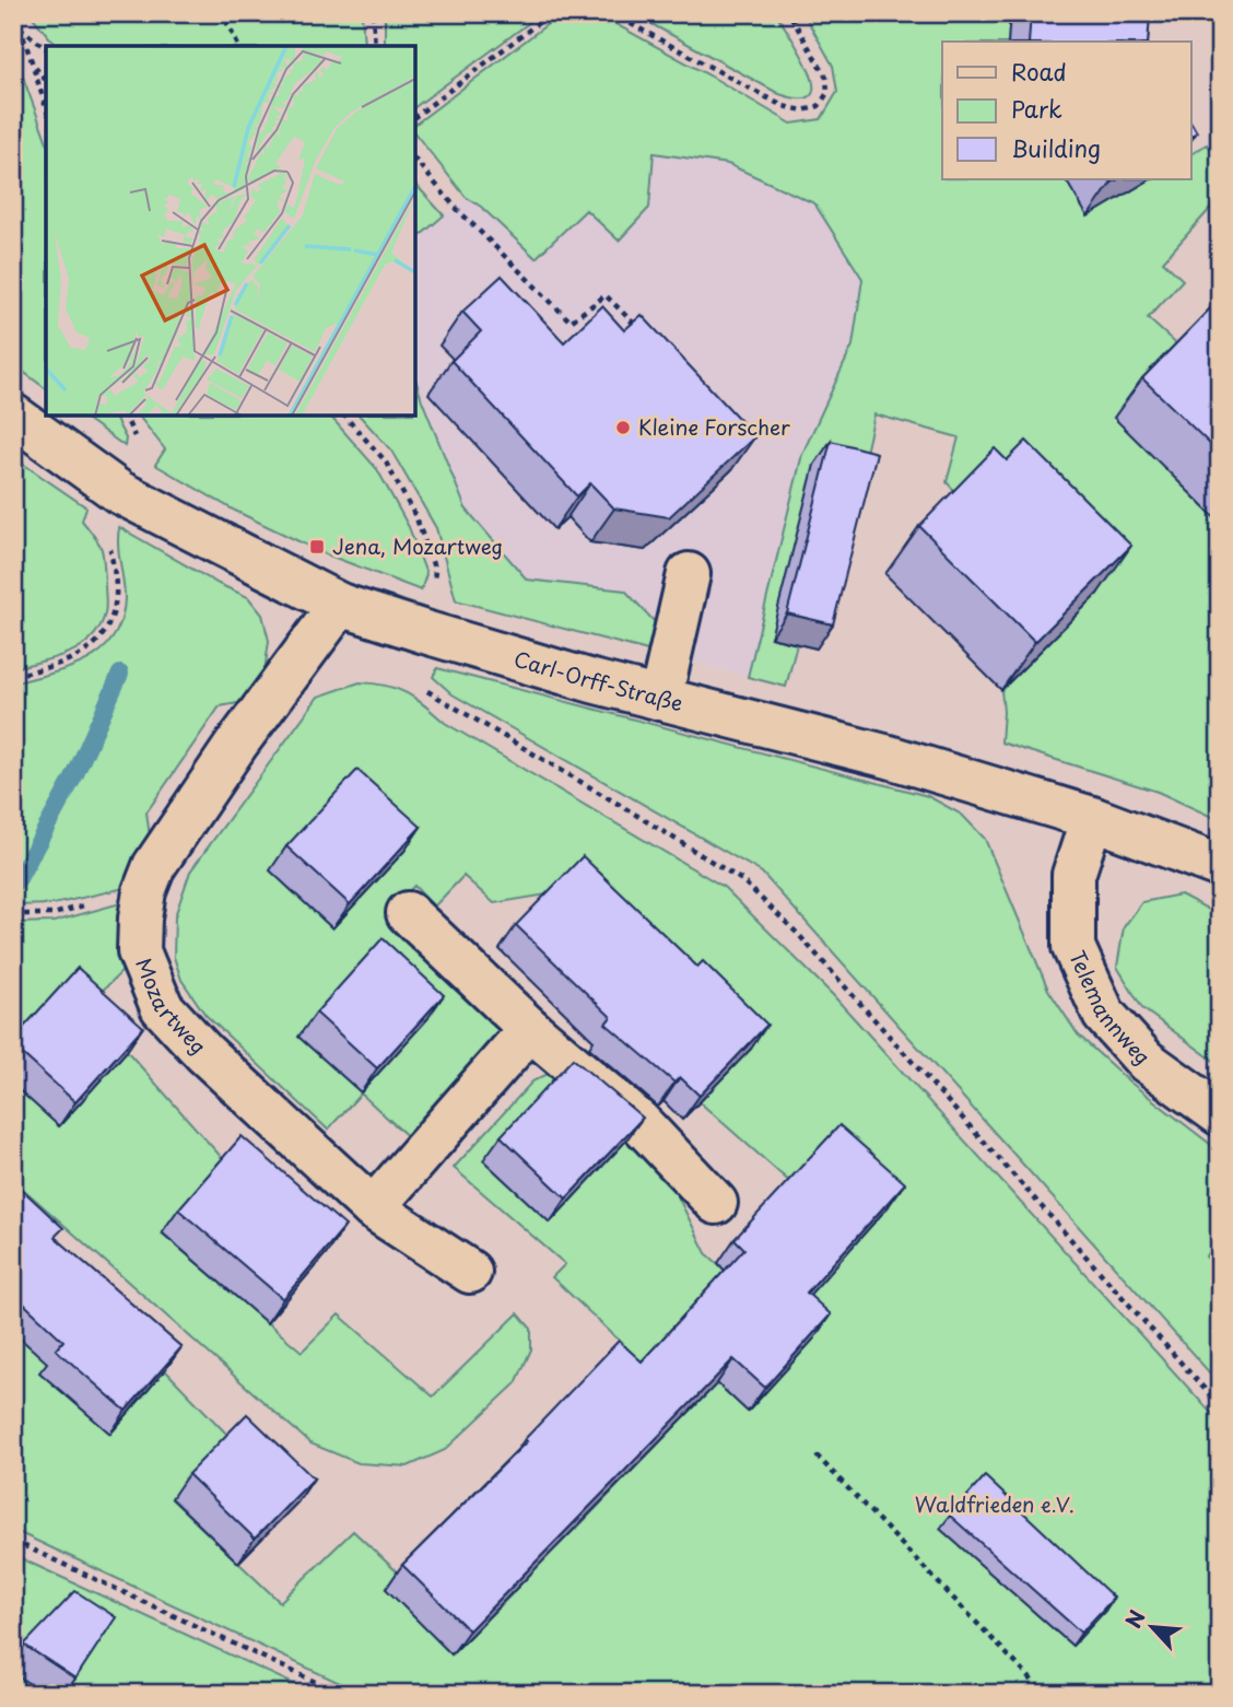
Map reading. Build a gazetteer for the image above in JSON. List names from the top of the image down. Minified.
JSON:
{"streets":{"street":["Carl-Orff-Straße","Mozartweg","Telemannweg"]},"crossings":[["Carl-Orff-Straße","Mozartweg"],["Carl-Orff-Straße","Telemannweg"]],"parks":["Waldfrieden e.V."],"places":{"other":["Kleine Forscher"],"transit":["Jena, Mozartweg"]},"legend":["Road","Park","Building"],"north":"top left"}
